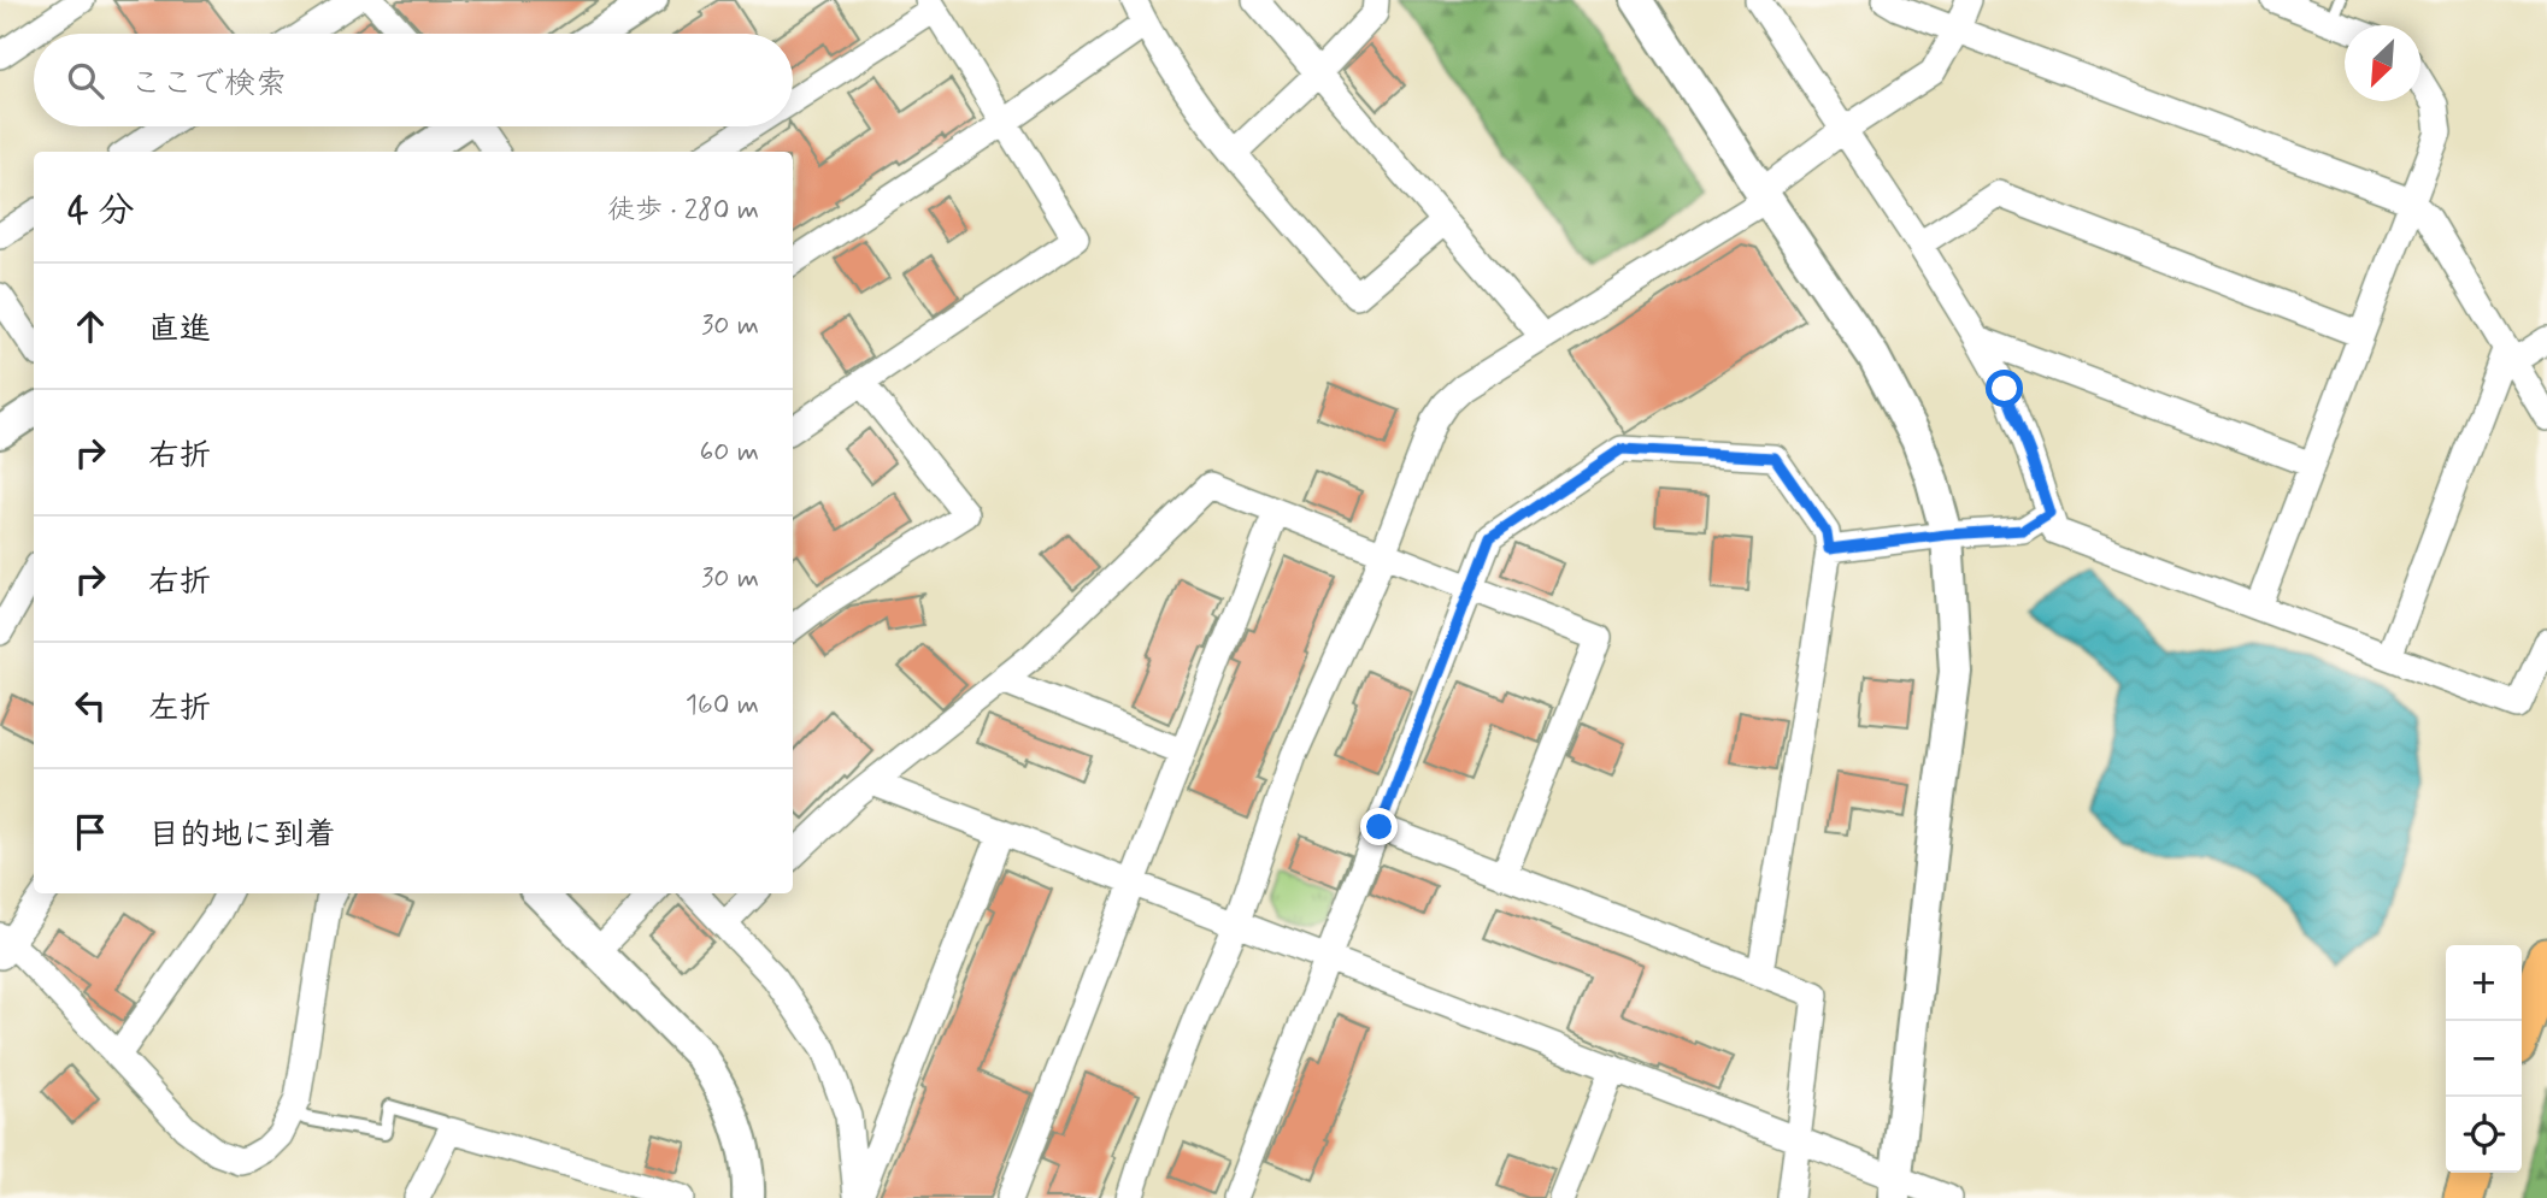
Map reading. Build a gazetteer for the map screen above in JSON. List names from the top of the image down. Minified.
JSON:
{"north":"bottom left","page":{"search":"ここで検索","heading":["4 分","徒歩 · 280 m"],"list":[["直進","30 m"],["右折","60 m"],["右折","30 m"],["左折","160 m"],"目的地に到着"],"map_buttons":["+","−"]}}
